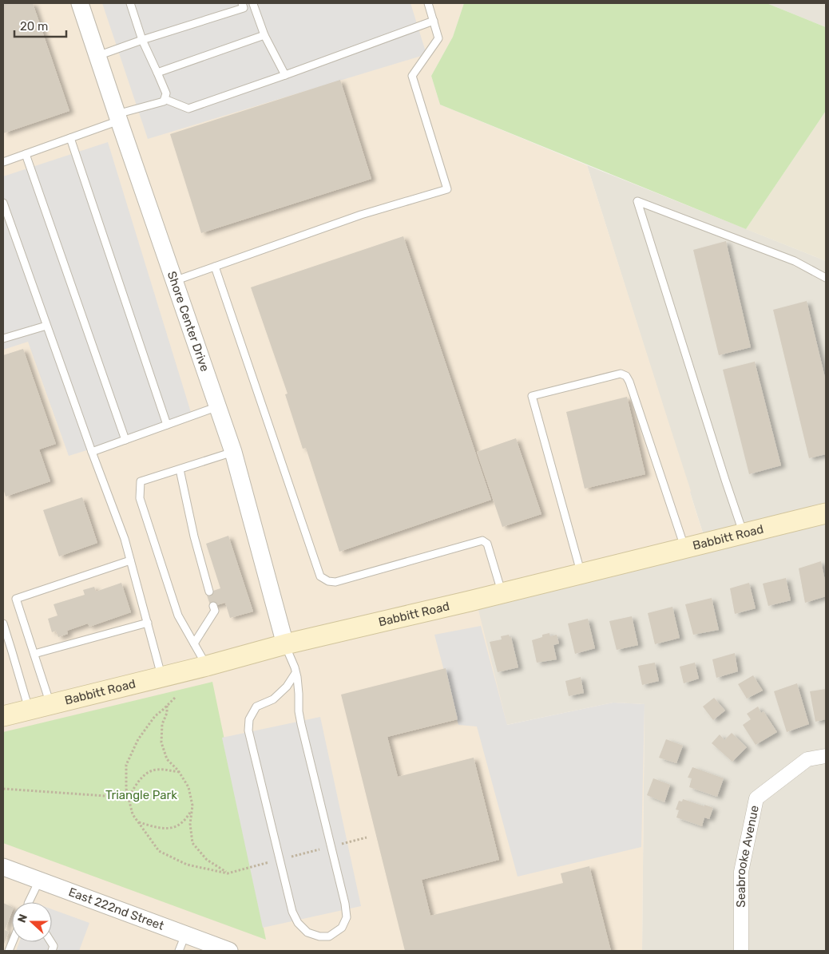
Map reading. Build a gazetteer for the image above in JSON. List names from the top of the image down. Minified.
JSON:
{"streets":{"main road":["Babbitt Road"],"street":["Shore Center Drive","Seabrooke Avenue","East 222nd Street"]},"crossings":[["Shore Center Drive","Babbitt Road"]],"parks":["Triangle Park"],"scale_bar":"20 m","north":"left"}
